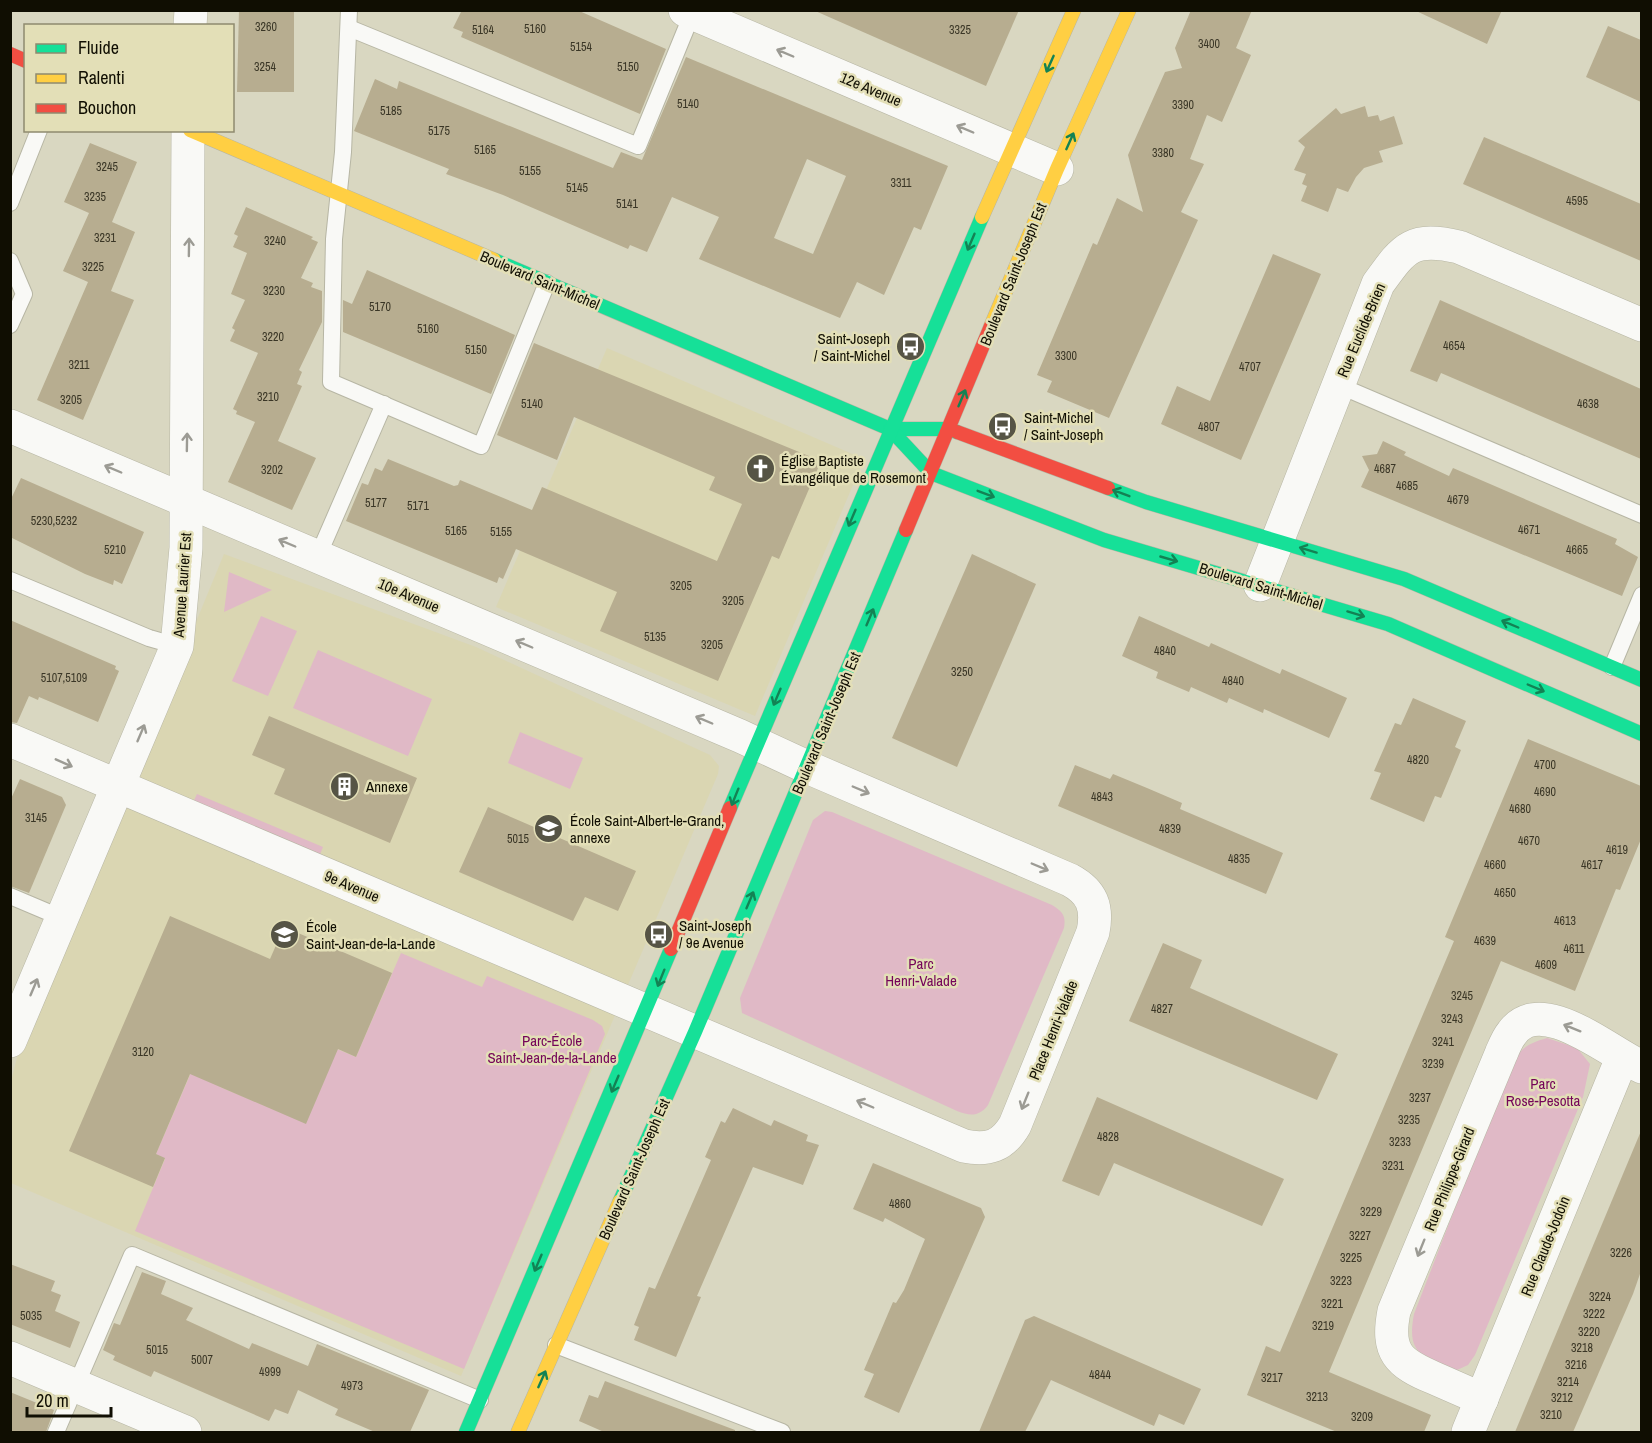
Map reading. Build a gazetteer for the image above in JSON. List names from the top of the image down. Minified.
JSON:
{"streets":{"main road":["Boulevard Saint-Joseph Est","Boulevard Saint-Michel"],"street":["12e Avenue","Rue Euclide-Brien","Avenue Laurier Est","10e Avenue","9e Avenue","Place Henri-Valade","Rue Philippe-Girard","Rue Claude-Jodoin"]},"crossings":[["12e Avenue","Boulevard Saint-Joseph Est"],["Boulevard Saint-Joseph Est","Boulevard Saint-Michel"],["Boulevard Saint-Joseph Est","10e Avenue"],["Boulevard Saint-Joseph Est","9e Avenue"],["Boulevard Saint-Joseph Est","Place Henri-Valade"],["Boulevard Saint-Michel","Rue Euclide-Brien"],["Avenue Laurier Est","10e Avenue"],["Avenue Laurier Est","9e Avenue"],["10e Avenue","Place Henri-Valade"],["9e Avenue","Place Henri-Valade"],["Rue Philippe-Girard","Rue Claude-Jodoin"]],"one_way":["12e Avenue","Avenue Laurier Est","10e Avenue"],"parks":["Parc Henri-Valade","Parc-École Saint-Jean-de-la-Lande","Parc Rose-Pesotta"],"places":{"bus stop":["Saint-Joseph / Saint-Michel","Saint-Michel / Saint-Joseph","Saint-Joseph / 9e Avenue"],"church":["Église Baptiste Évangélique de Rosemont"],"building":["Annexe"],"school or university":["École Saint-Albert-le-Grand, annexe","École Saint-Jean-de-la-Lande"]},"house_numbers":["3260","5160","5164","3325","3400","5154","3254","5150","5140","3390","5185","5175","5165","3380","3245","5155","3311","5145","3235","4595","5141","3231","3240","3225","3230","5170","5160","3220","4654","5150","3300","3211","4707","3210","3205","5140","4638","4807","4687","3202","4685","4679","5177","5171","5230,5232","4671","5165","5155","5210","4665","3205","3205","5135","3205","4840","3250","5107,5109","4840","4820","4700","4690","4843","4680","3145","4839","5015","4670","4619","4835","4660","4617","4650","4613","4639","4611","4609","3245","4827","3243","3241","3120","3239","3237","3235","4828","3233","3231","4860","3229","3227","3226","3225","3223","3224","3221","3222","5035","3219","3220","3218","5015","5007","3216","4999","4844","3217","3214","4973","3213","3212","3210","3209"],"legend":["Fluide","Ralenti","Bouchon"],"scale_bar":"20 m"}
